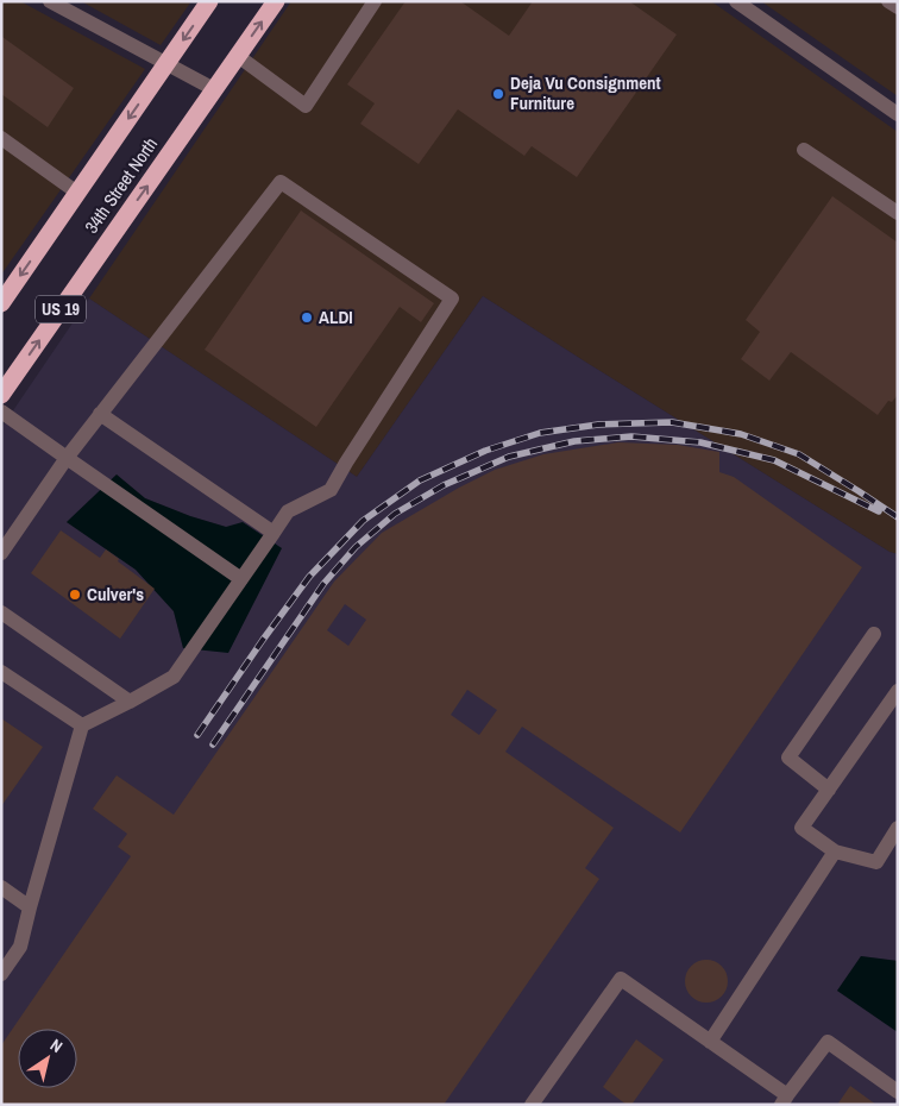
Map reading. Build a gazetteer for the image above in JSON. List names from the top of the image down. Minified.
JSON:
{"streets":{"highway":["34th Street North","US 19"]},"places":["Deja Vu Consignment Furniture","ALDI","Culver's"],"north":"top right"}
